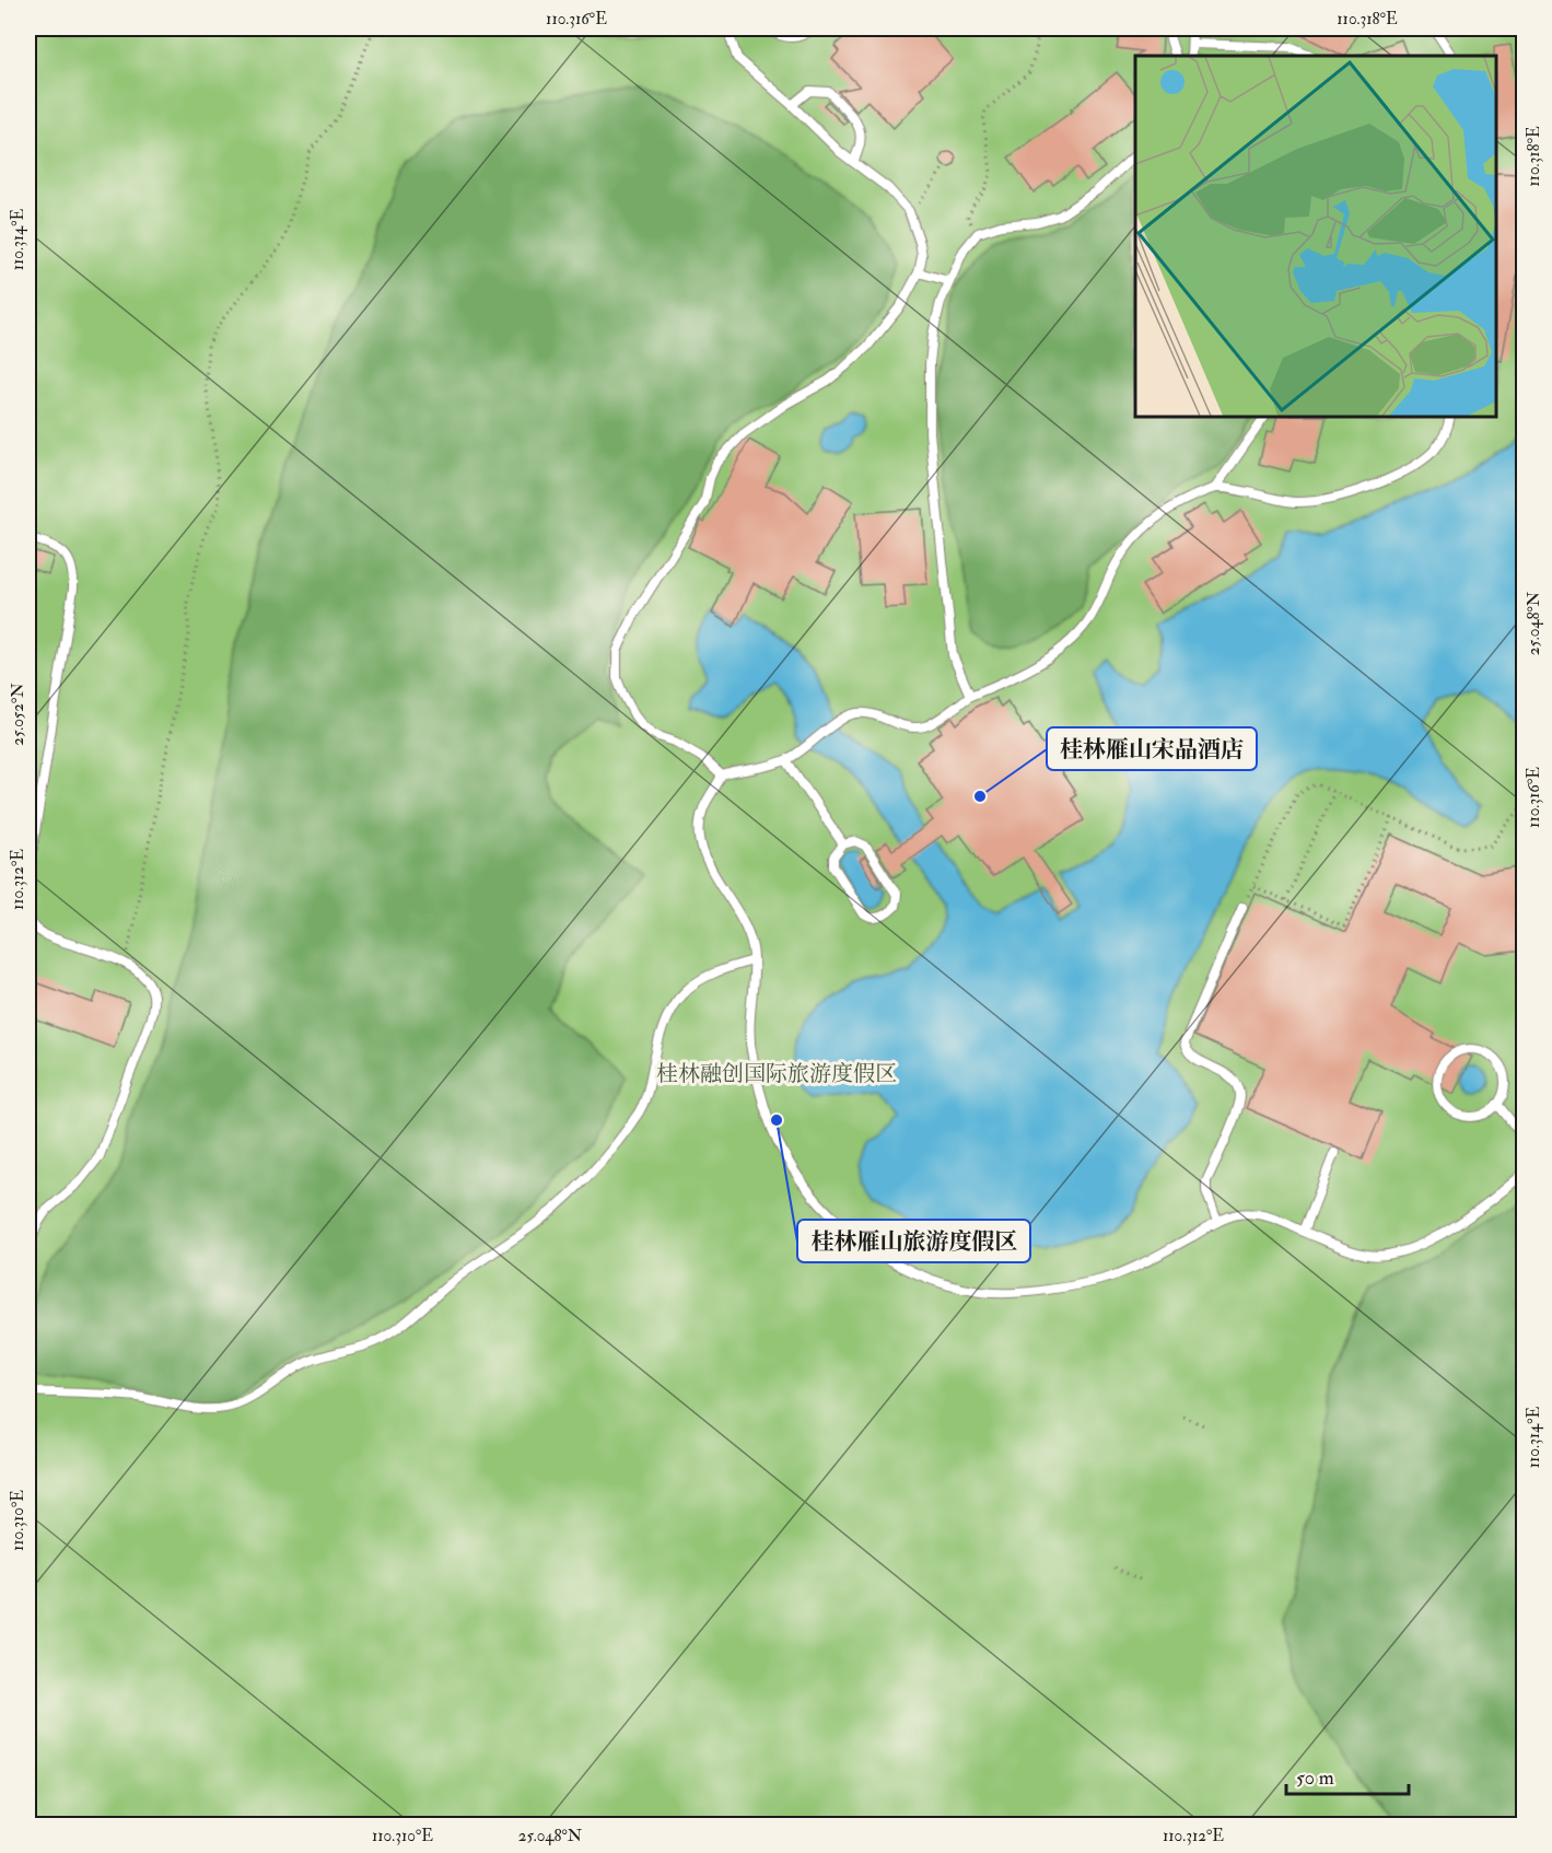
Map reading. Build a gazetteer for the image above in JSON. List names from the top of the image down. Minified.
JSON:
{"parks":["桂林融创国际旅游度假区"],"places":["桂林雁山宋品酒店","桂林雁山旅游度假区"],"scale_bar":"50 m","coordinates":["110.316°E","110.318°E","110.314°E","25.048°N","25.052°N","110.312°E","110.310°E"]}
